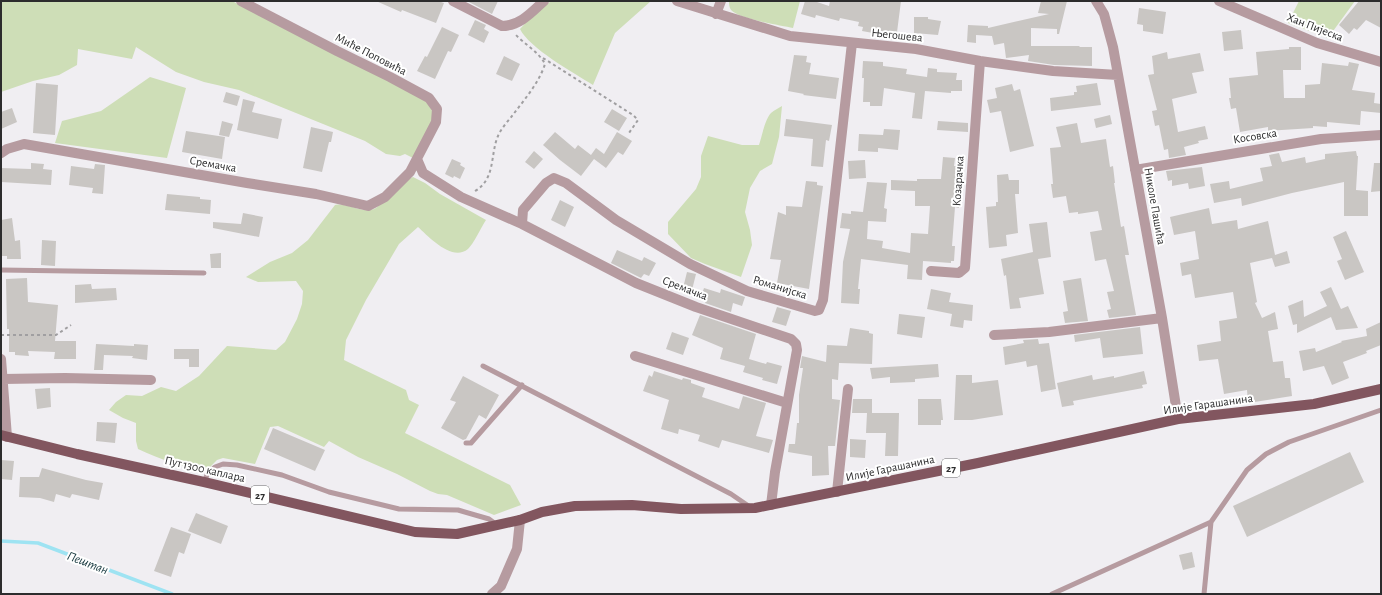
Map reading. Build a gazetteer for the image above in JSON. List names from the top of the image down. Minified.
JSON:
{"streets":{"main road":["Илије Гарашанина","27","Пут 1300 каплара"],"street":["Хан Пијеска","Његошева","Миће Поповића","Косовска","Сремачка","Козарачка","Николе Пашића","Романијска"]},"crossings":[["Његошева","Козарачка"],["Његошева","Николе Пашића"],["Његошева","Романијска"],["Миће Поповића","Сремачка"],["Косовска","Николе Пашића"],["Сремачка","Романијска"],["Сремачка","Илије Гарашанина"],["Николе Пашића","Илије Гарашанина"],["Илије Гарашанина","Пут 1300 каплара"]],"water":["Пештан"]}
